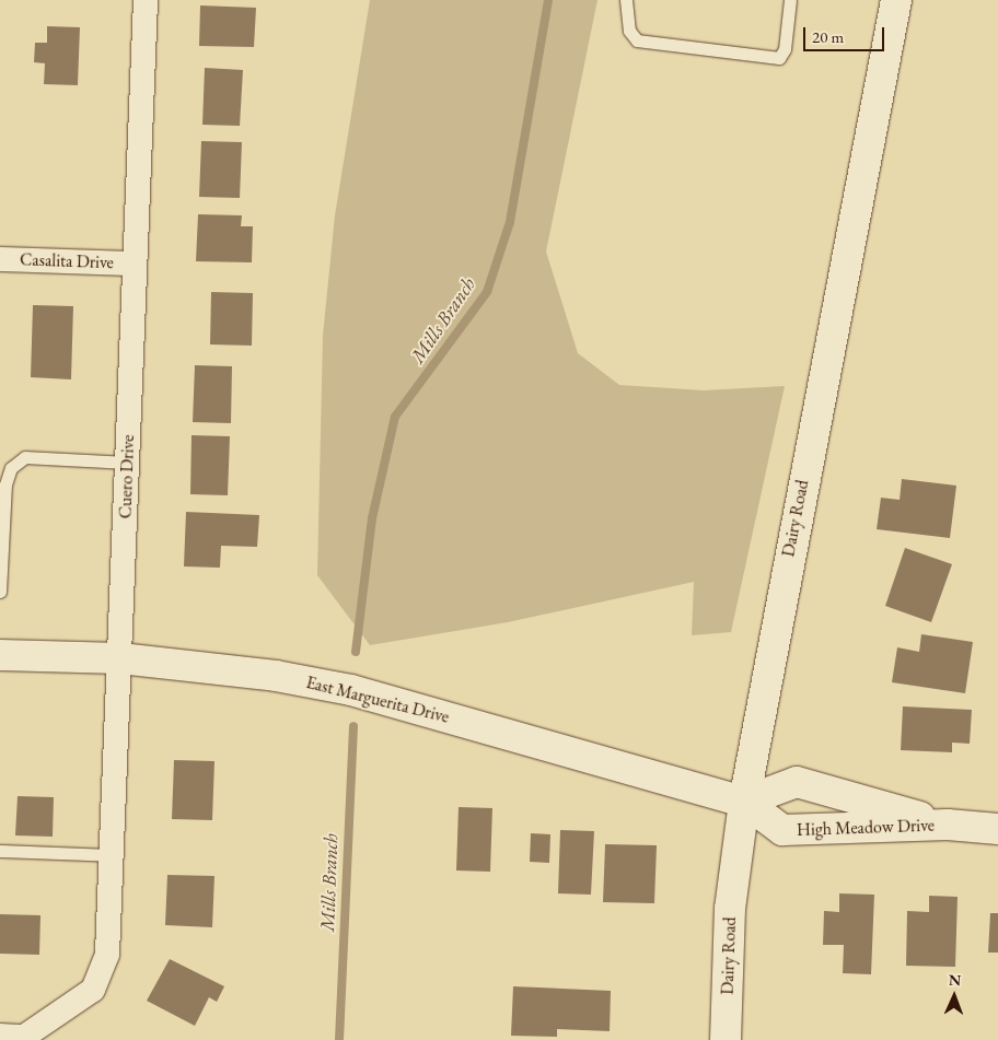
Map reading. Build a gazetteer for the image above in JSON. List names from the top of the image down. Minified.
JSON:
{"streets":{"street":["Casalita Drive","Cuero Drive","Dairy Road","East Marguerita Drive","High Meadow Drive"]},"crossings":[["Casalita Drive","Cuero Drive"],["Cuero Drive","East Marguerita Drive"],["Dairy Road","East Marguerita Drive"],["Dairy Road","High Meadow Drive"],["East Marguerita Drive","High Meadow Drive"]],"water":["Mills Branch"],"scale_bar":"20 m","north":"top"}
